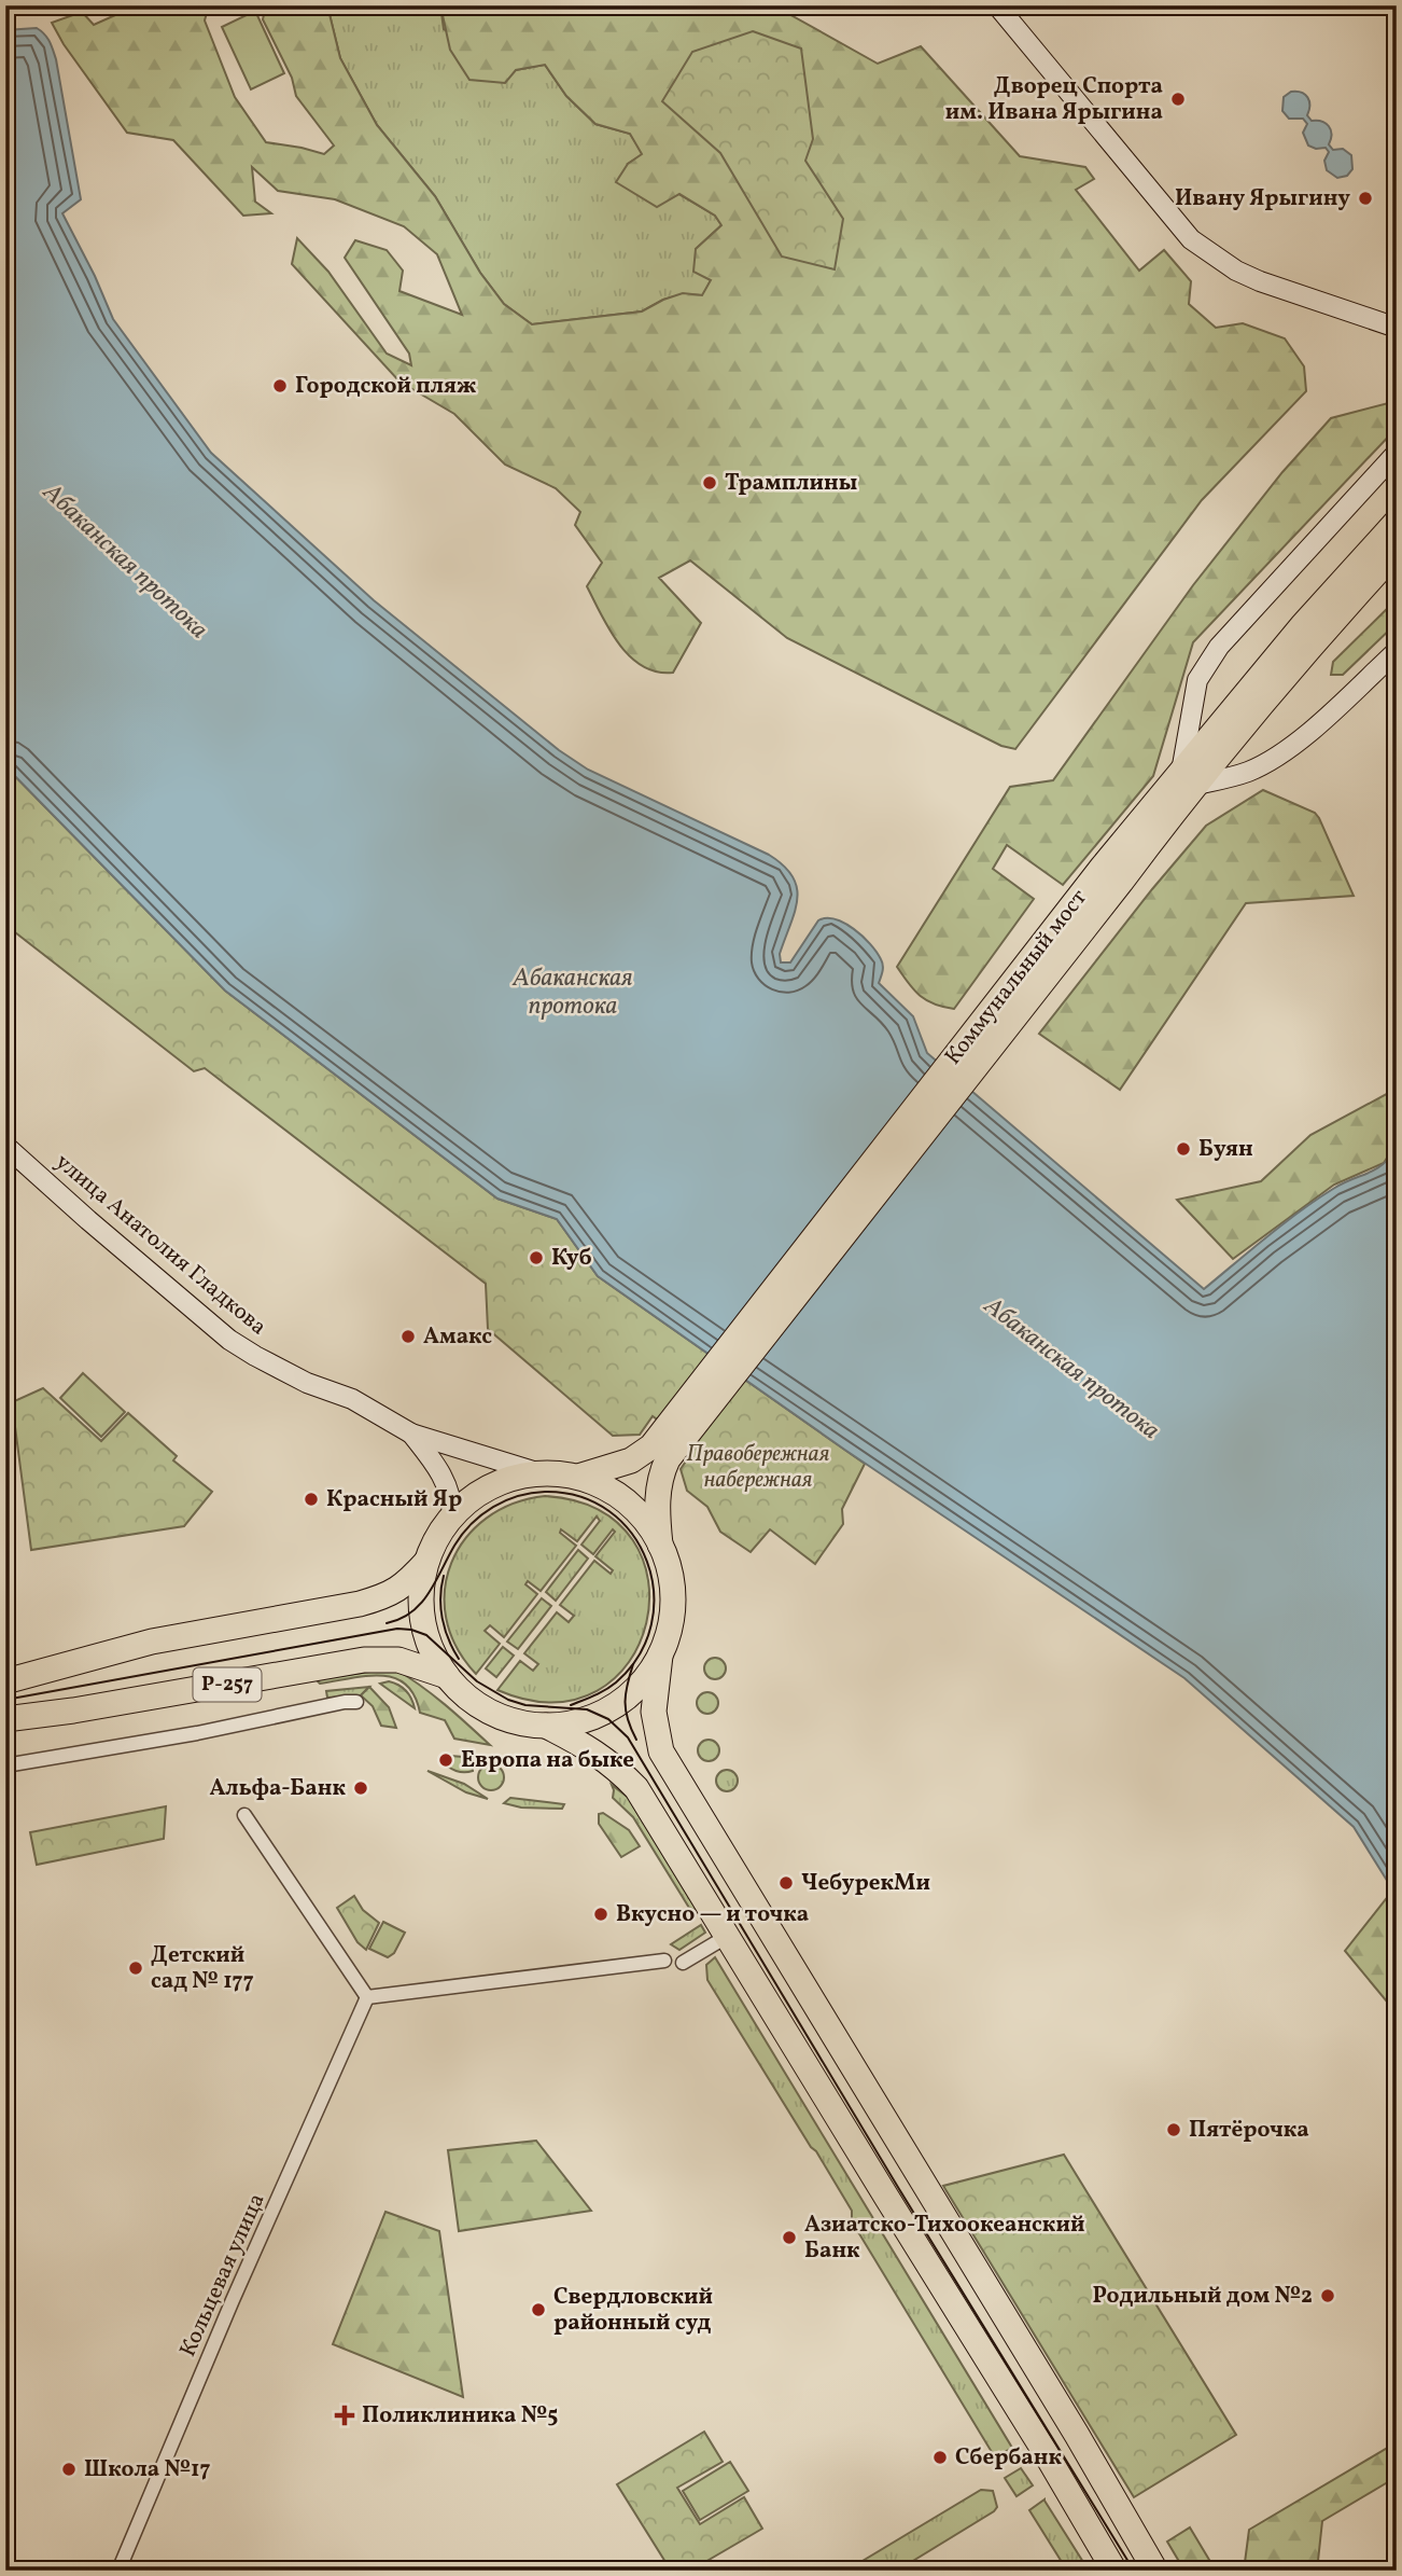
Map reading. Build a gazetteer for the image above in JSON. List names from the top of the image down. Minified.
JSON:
{"streets":{"highway":["Коммунальный мост","Р-257"],"main road":["улица Анатолия Гладкова"],"street":["Кольцевая улица"]},"water":["Абаканская протока"],"parks":["Правобережная набережная"],"places":{"other":["Дворец Спорта им. Ивана Ярыгина","Ивану Ярыгину","Городской пляж","Трамплины","Буян","Куб","Амакс","Красный Яр","Европа на быке","Альфа-Банк","ЧебурекМи","Вкусно — и точка","Детский сад № 177","Пятёрочка","Азиатско-Тихоокеанский Банк","Родильный дом №2","Свердловский районный суд","Сбербанк","Школа №17"],"health":["Поликлиника №5"]}}
